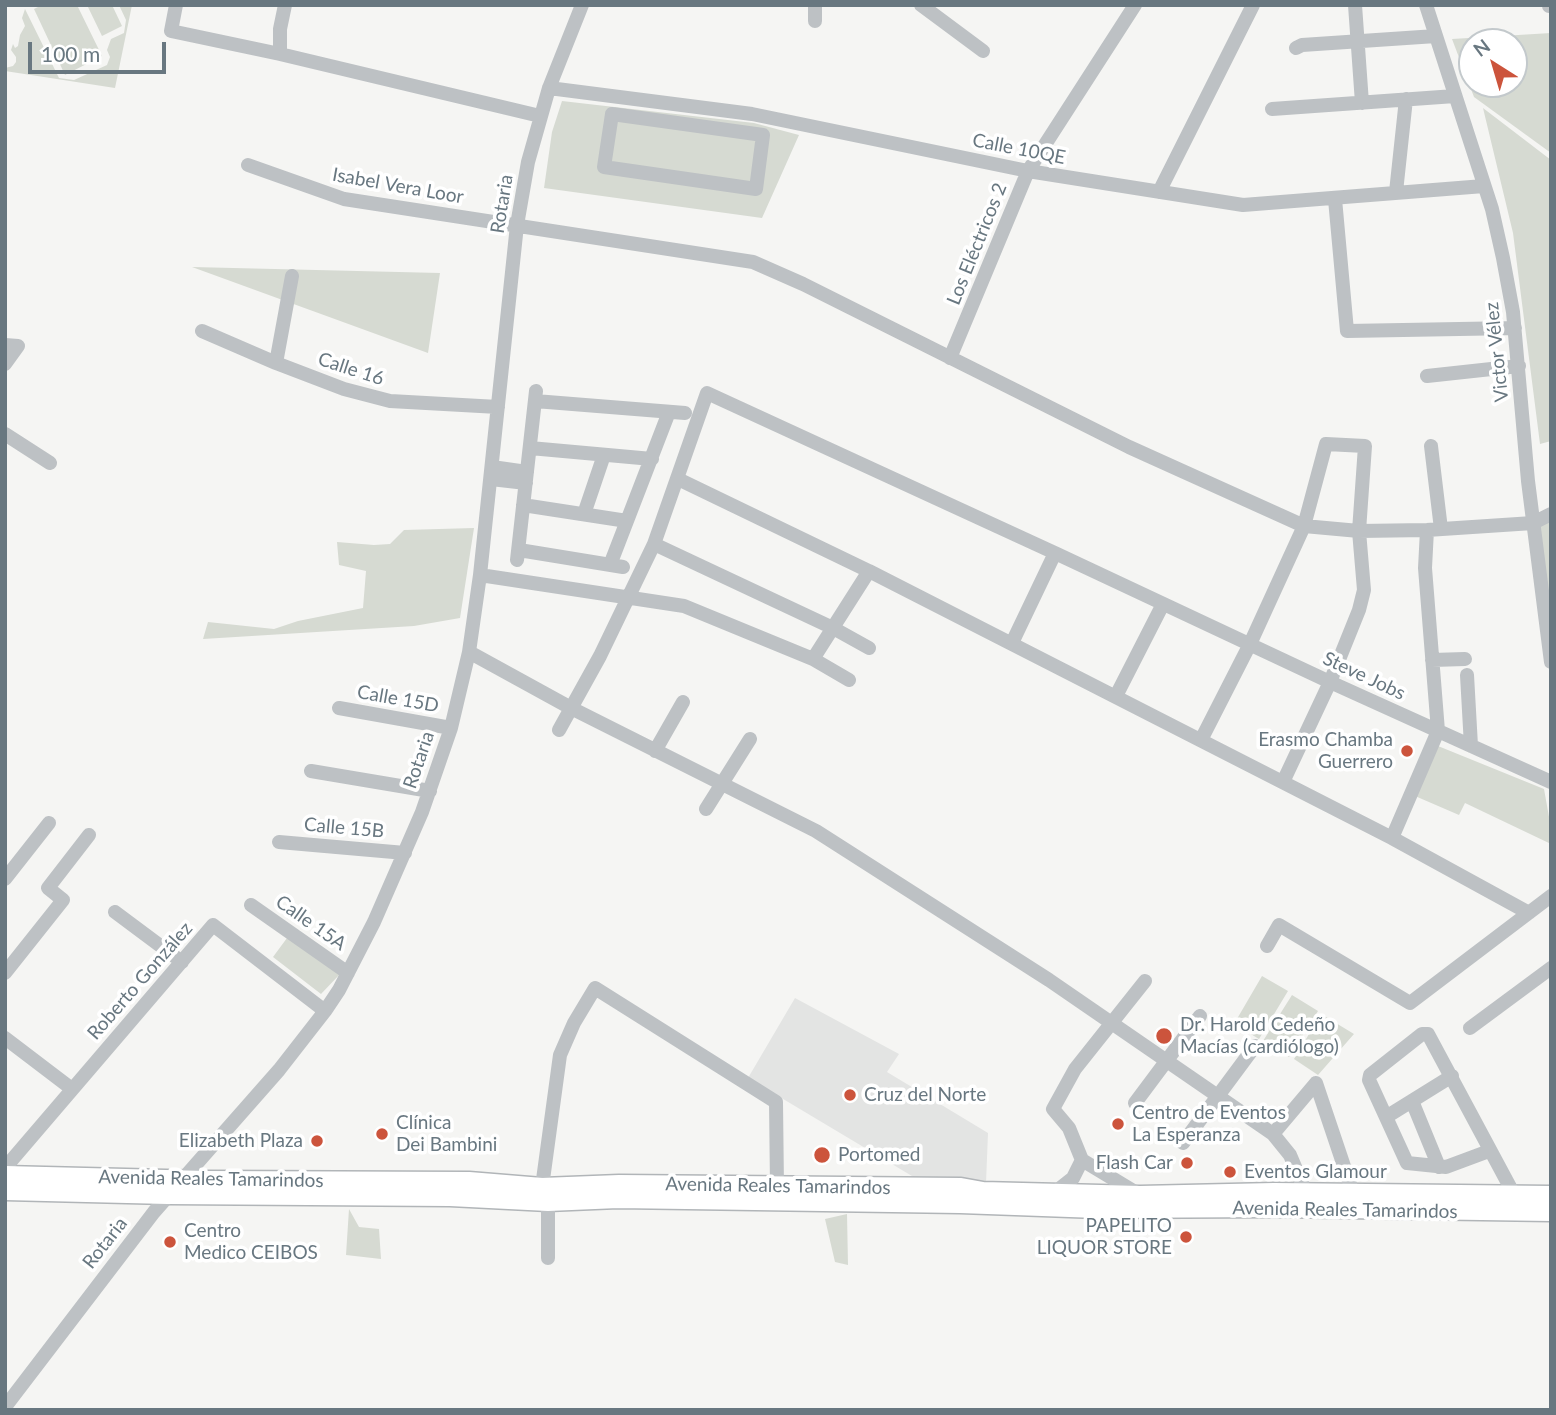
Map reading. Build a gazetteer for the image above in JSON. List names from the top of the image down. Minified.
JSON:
{"streets":{"main road":["Avenida Reales Tamarindos"],"street":["Calle 10QE","Isabel Vera Loor","Rotaria","Los Eléctricos 2","Victor Vélez","Calle 16","Steve Jobs","Calle 15D","Calle 15B","Calle 15A","Roberto González"]},"crossings":[["Calle 10QE","Rotaria"],["Calle 10QE","Los Eléctricos 2"],["Calle 10QE","Victor Vélez"],["Isabel Vera Loor","Rotaria"],["Isabel Vera Loor","Los Eléctricos 2"],["Isabel Vera Loor","Victor Vélez"],["Rotaria","Calle 16"],["Rotaria","Calle 15D"],["Rotaria","Calle 15B"],["Rotaria","Calle 15A"],["Rotaria","Roberto González"],["Rotaria","Avenida Reales Tamarindos"]],"places":["Erasmo Chamba Guerrero","Dr. Harold Cedeño Macías (cardiólogo)","Cruz del Norte","Centro de Eventos La Esperanza","Clínica Dei Bambini","Elizabeth Plaza","Portomed","Flash Car","Eventos Glamour","PAPELITO LIQUOR STORE","Centro Medico CEIBOS"],"scale_bar":"100 m","north":"top left"}
